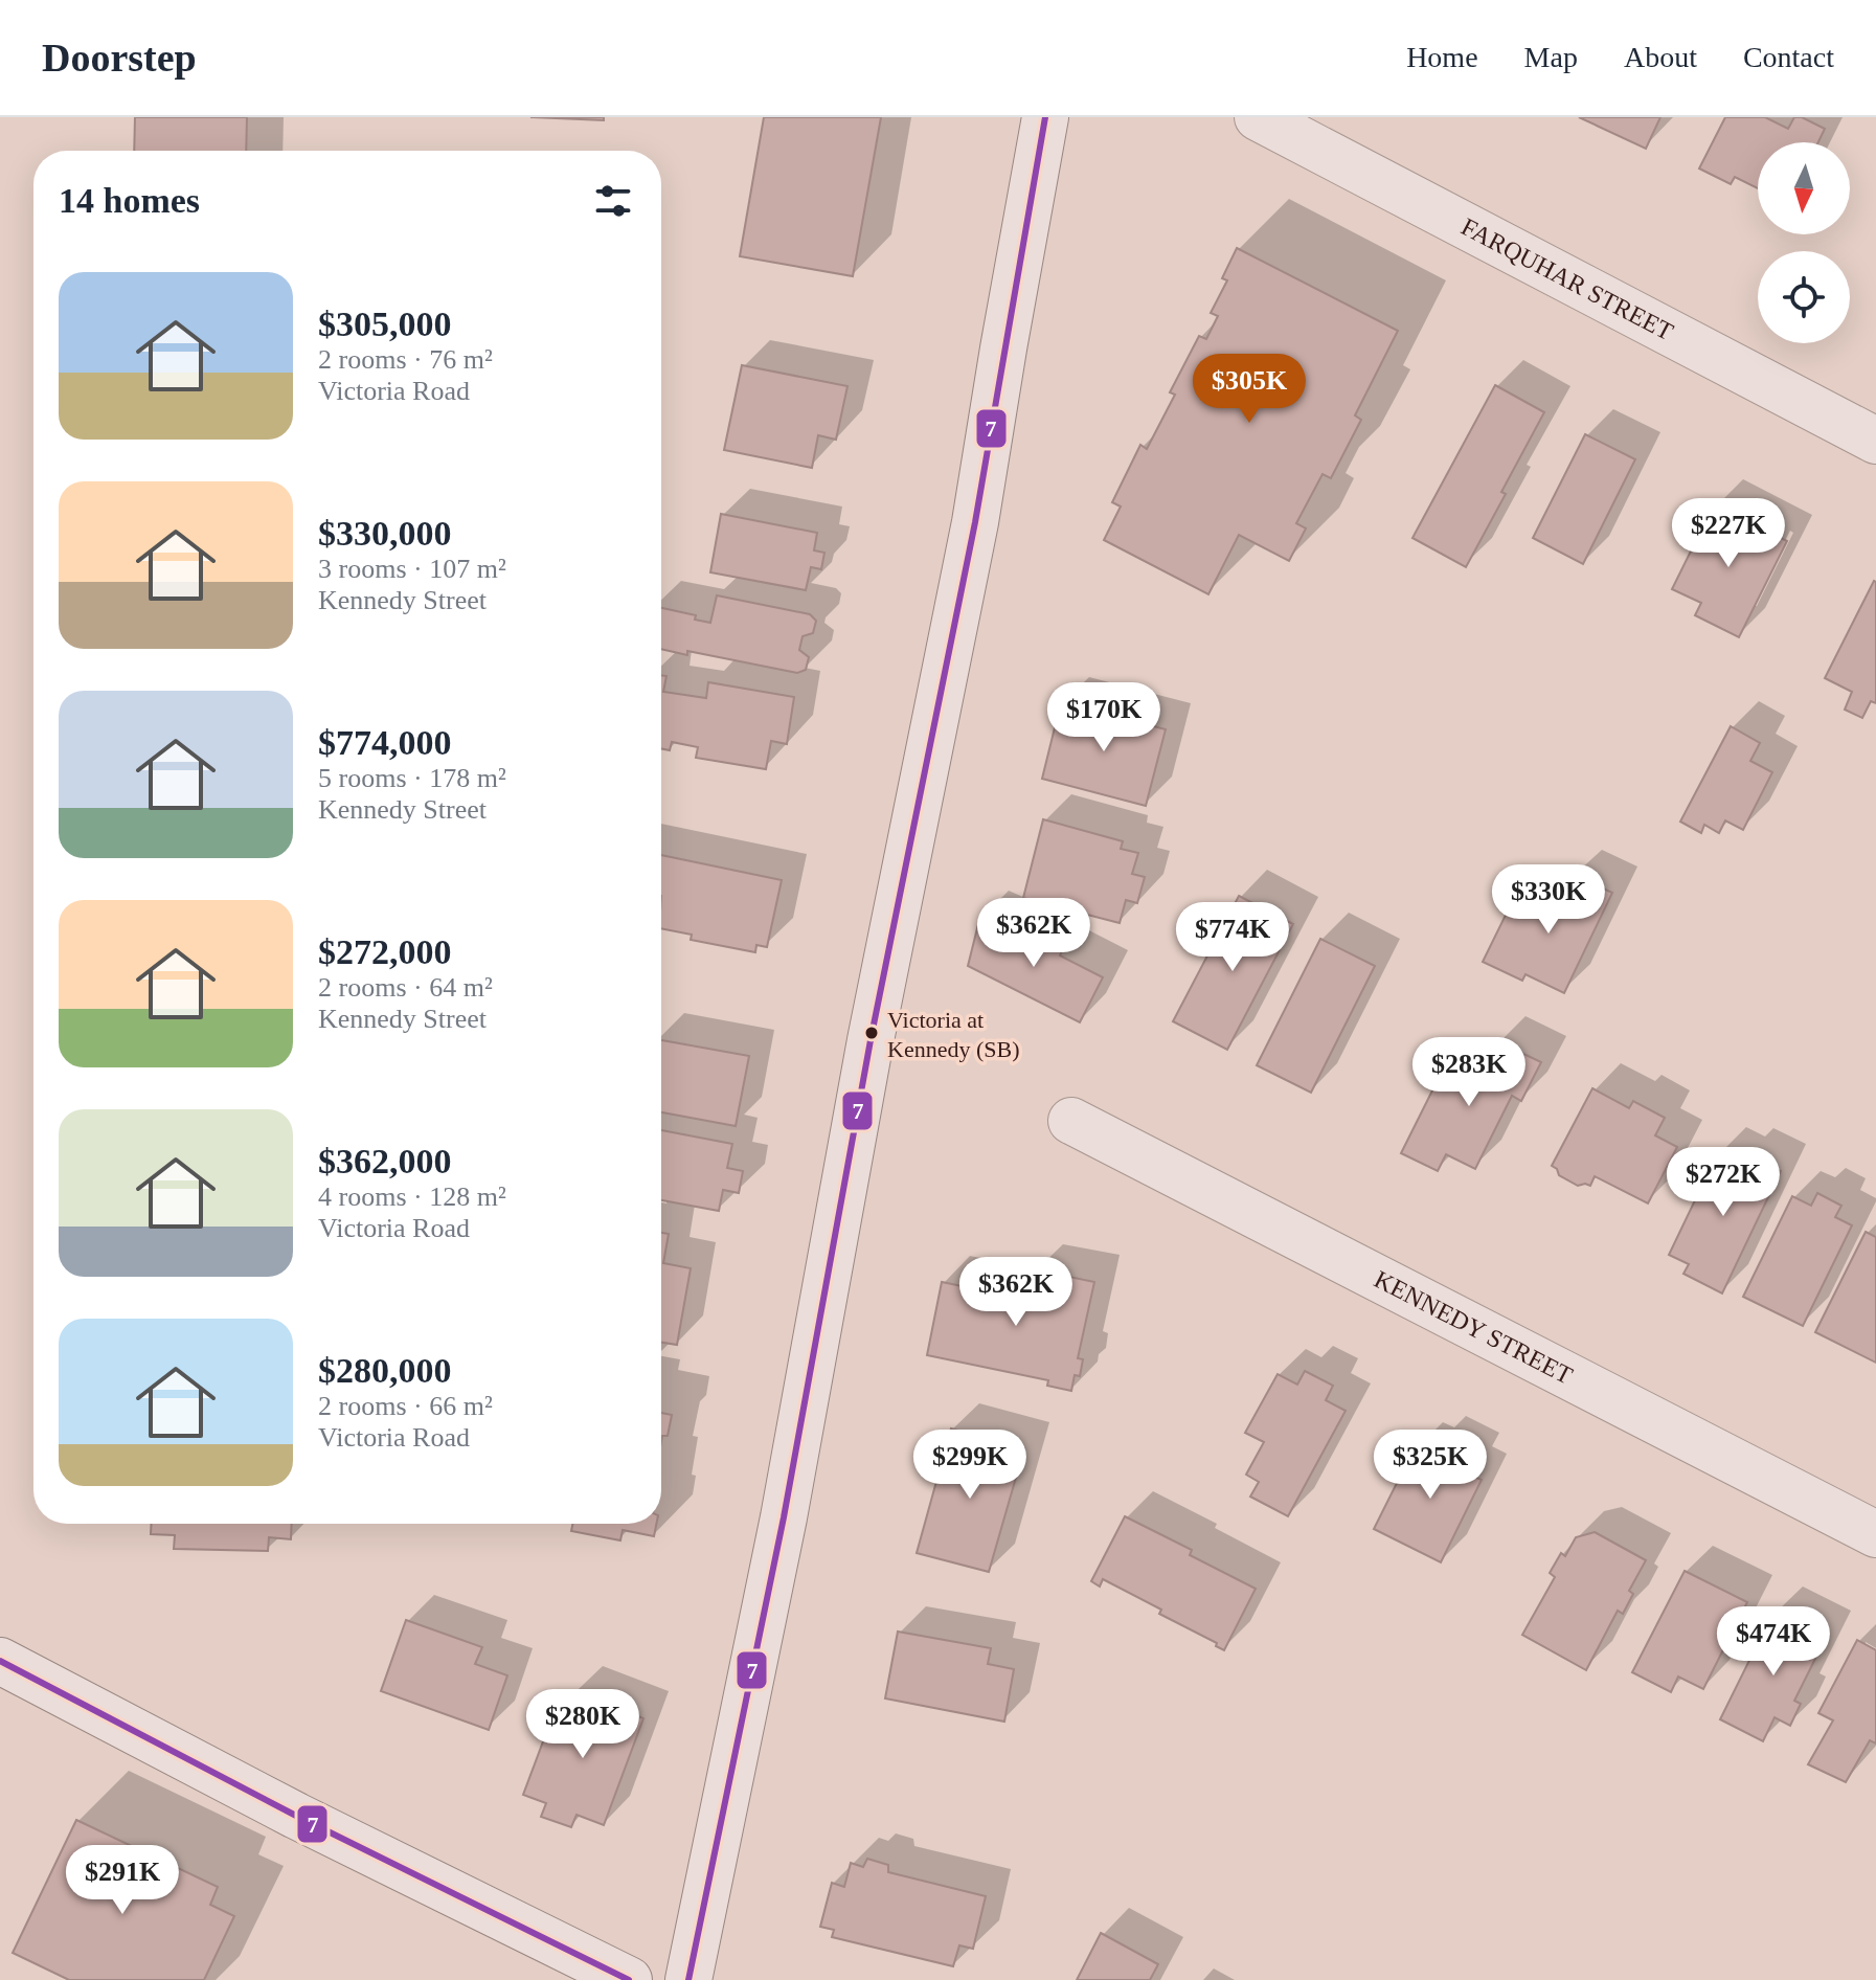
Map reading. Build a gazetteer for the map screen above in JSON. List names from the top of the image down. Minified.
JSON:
{"streets":{"street":["FARQUHAR STREET","KENNEDY STREET"]},"places":["Victoria at Kennedy (SB)"],"lines":["transit line 7"],"north":"bottom","page":{"header":"Doorstep","nav":["Home","Map","About","Contact"],"heading":"14 homes","list":[{"name":"$305,000","note":"2 rooms · 76 m² · Victoria Road"},{"name":"$330,000","note":"3 rooms · 107 m² · Kennedy Street"},{"name":"$774,000","note":"5 rooms · 178 m² · Kennedy Street"},{"name":"$272,000","note":"2 rooms · 64 m² · Kennedy Street"},{"name":"$362,000","note":"4 rooms · 128 m² · Victoria Road"},{"name":"$280,000","note":"2 rooms · 66 m² · Victoria Road"}],"price":["$305K","$227K","$170K","$330K","$362K","$774K","$283K","$272K","$362K","$299K","$325K","$474K","$280K","$291K"]}}
